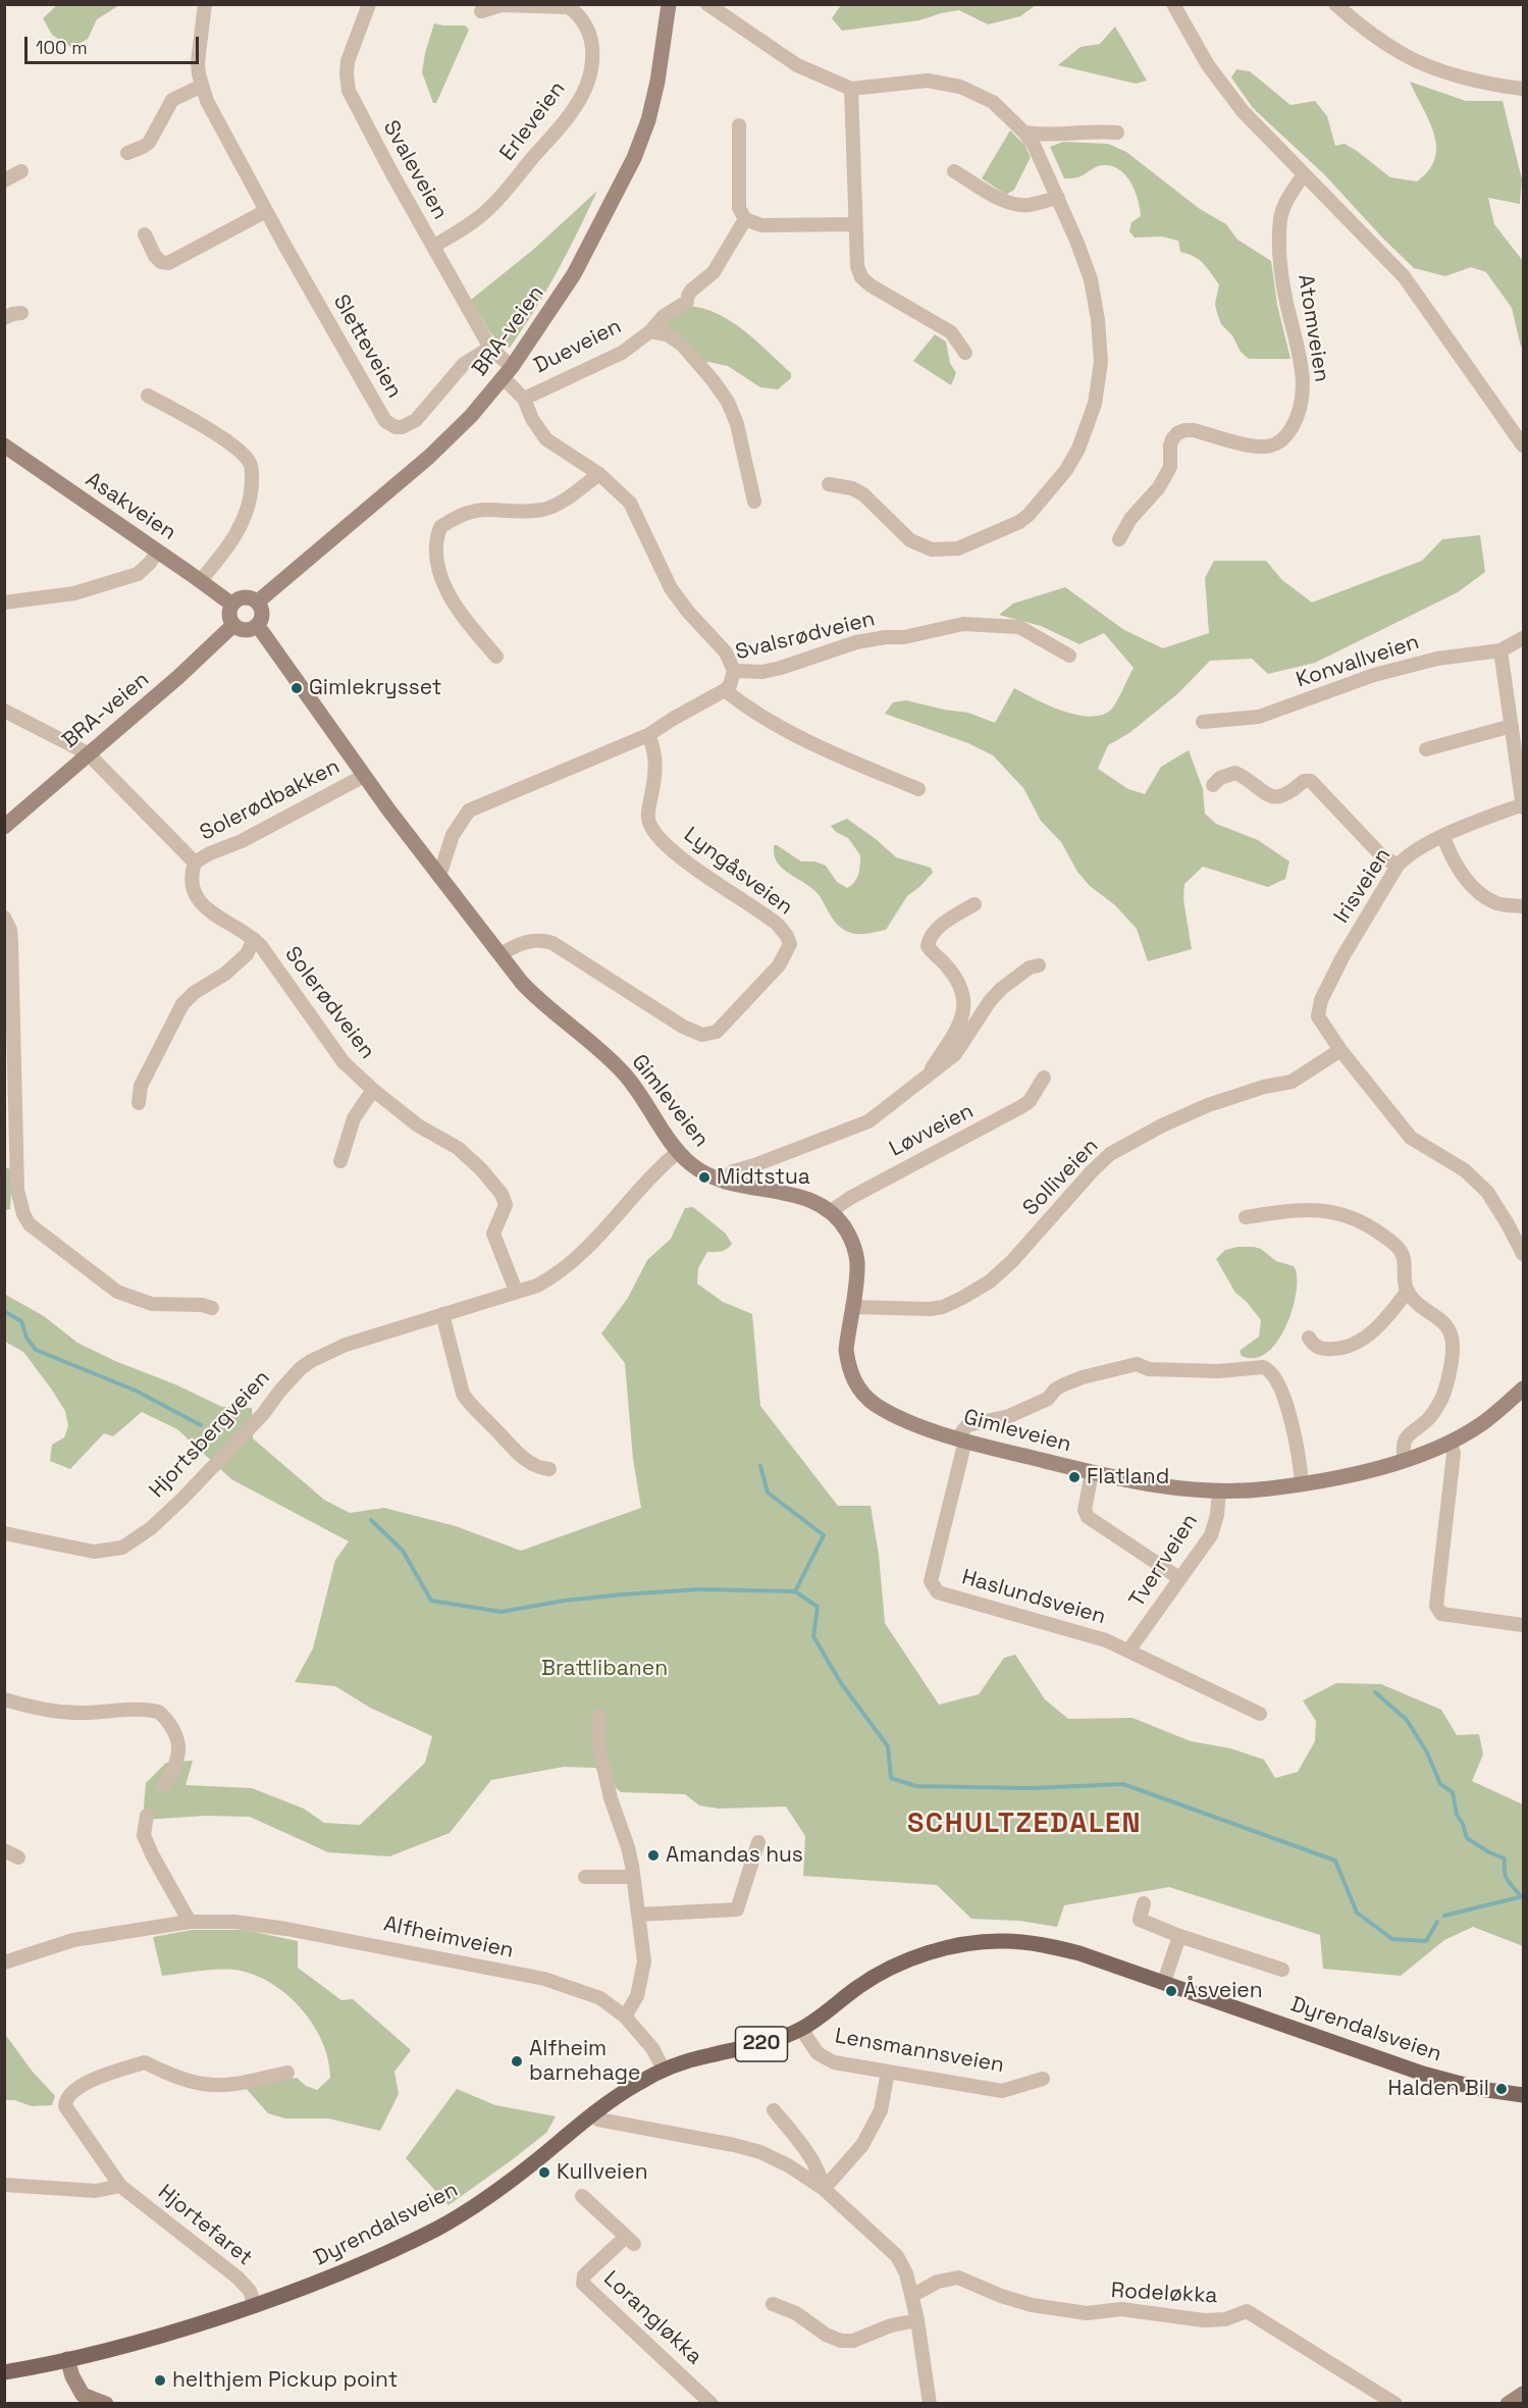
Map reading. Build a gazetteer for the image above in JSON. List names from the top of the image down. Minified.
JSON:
{"streets":{"main road":["Dyrendalsveien","220"],"street":["Erleveien","Svaleveien","Atomveien","BRA-veien","Sletteveien","Dueveien","Asakveien","Svalsrødveien","Konvallveien","Solerødbakken","Lyngåsveien","Irisveien","Solerødveien","Gimleveien","Løvveien","Solliveien","Hjortsbergveien","Tverrveien","Haslundsveien","Alfheimveien","Lensmannsveien","Hjortefaret","Rodeløkka","Lorangløkka"]},"crossings":[["Erleveien","Svaleveien"],["Svaleveien","Sletteveien"],["BRA-veien","Asakveien"],["BRA-veien","Gimleveien"],["Asakveien","Gimleveien"],["Svalsrødveien","Lyngåsveien"],["Svalsrødveien","Gimleveien"],["Solerødbakken","Solerødveien"],["Solerødbakken","Gimleveien"],["Lyngåsveien","Gimleveien"],["Irisveien","Solliveien"],["Solerødveien","Hjortsbergveien"],["Gimleveien","Løvveien"],["Gimleveien","Solliveien"],["Gimleveien","Hjortsbergveien"],["Gimleveien","Tverrveien"],["Gimleveien","Haslundsveien"],["Tverrveien","Haslundsveien"],["Alfheimveien","Dyrendalsveien"],["Dyrendalsveien","Lensmannsveien"],["Dyrendalsveien","Hjortefaret"]],"districts":["SCHULTZEDALEN"],"parks":["Brattlibanen"],"places":["Gimlekrysset","Midtstua","Flatland","Amandas hus","Åsveien","Alfheim barnehage","Halden Bil","Kullveien","helthjem Pickup point"],"scale_bar":"100 m"}
